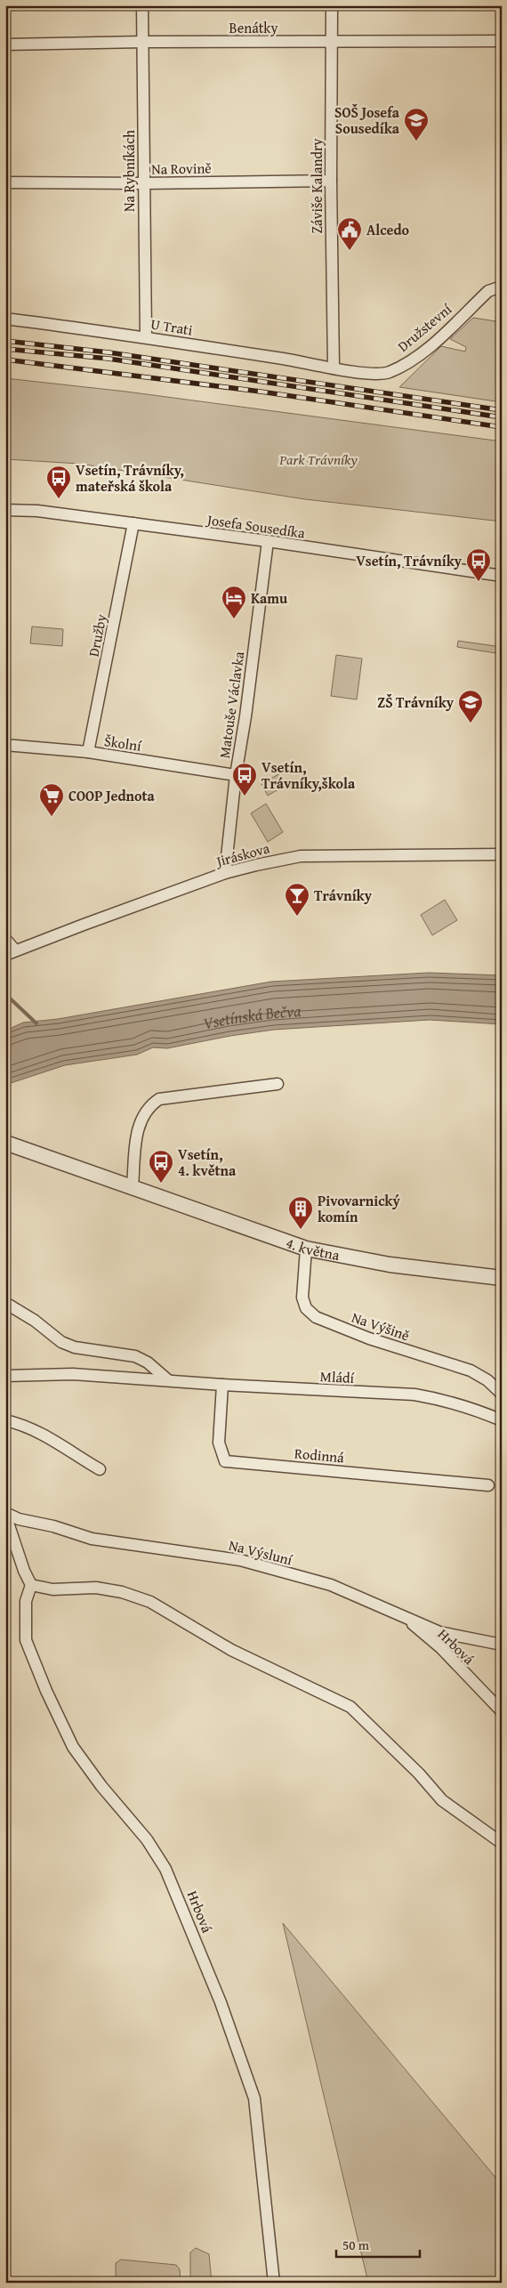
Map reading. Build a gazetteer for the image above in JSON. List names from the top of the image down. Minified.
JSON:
{"streets":{"street":["Benátky","Na Rovině","Na Rybníkách","Záviše Kalandry","U Trati","Družstevní","Josefa Sousedíka","Družby","Matouše Václavka","Školní","Jiráskova","4. května","Na Výšině","Mládí","Rodinná","Na Výsluní","Hrbová"]},"crossings":[["Benátky","Na Rybníkách"],["Benátky","Záviše Kalandry"],["Na Rovině","Na Rybníkách"],["Na Rovině","Záviše Kalandry"],["Na Rybníkách","U Trati"],["Záviše Kalandry","U Trati"],["Záviše Kalandry","Družstevní"],["U Trati","Družstevní"],["Josefa Sousedíka","Družby"],["Josefa Sousedíka","Matouše Václavka"],["Družby","Školní"],["Matouše Václavka","Školní"],["Matouše Václavka","Jiráskova"],["4. května","Na Výšině"],["Mládí","Rodinná"],["Na Výsluní","Hrbová"]],"water":["Vsetínská Bečva"],"parks":["Park Trávníky"],"places":{"school or university":["SOŠ Josefa Sousedíka","ZŠ Trávníky"],"public building":["Alcedo"],"bus stop":["Vsetín, Trávníky, mateřská škola","Vsetín, Trávníky","Vsetín, Trávníky,škola","Vsetín, 4. května"],"hotel":["Kamu"],"supermarket":["COOP Jednota"],"bar":["Trávníky"],"building":["Pivovarnický komín"]},"scale_bar":"50 m"}
